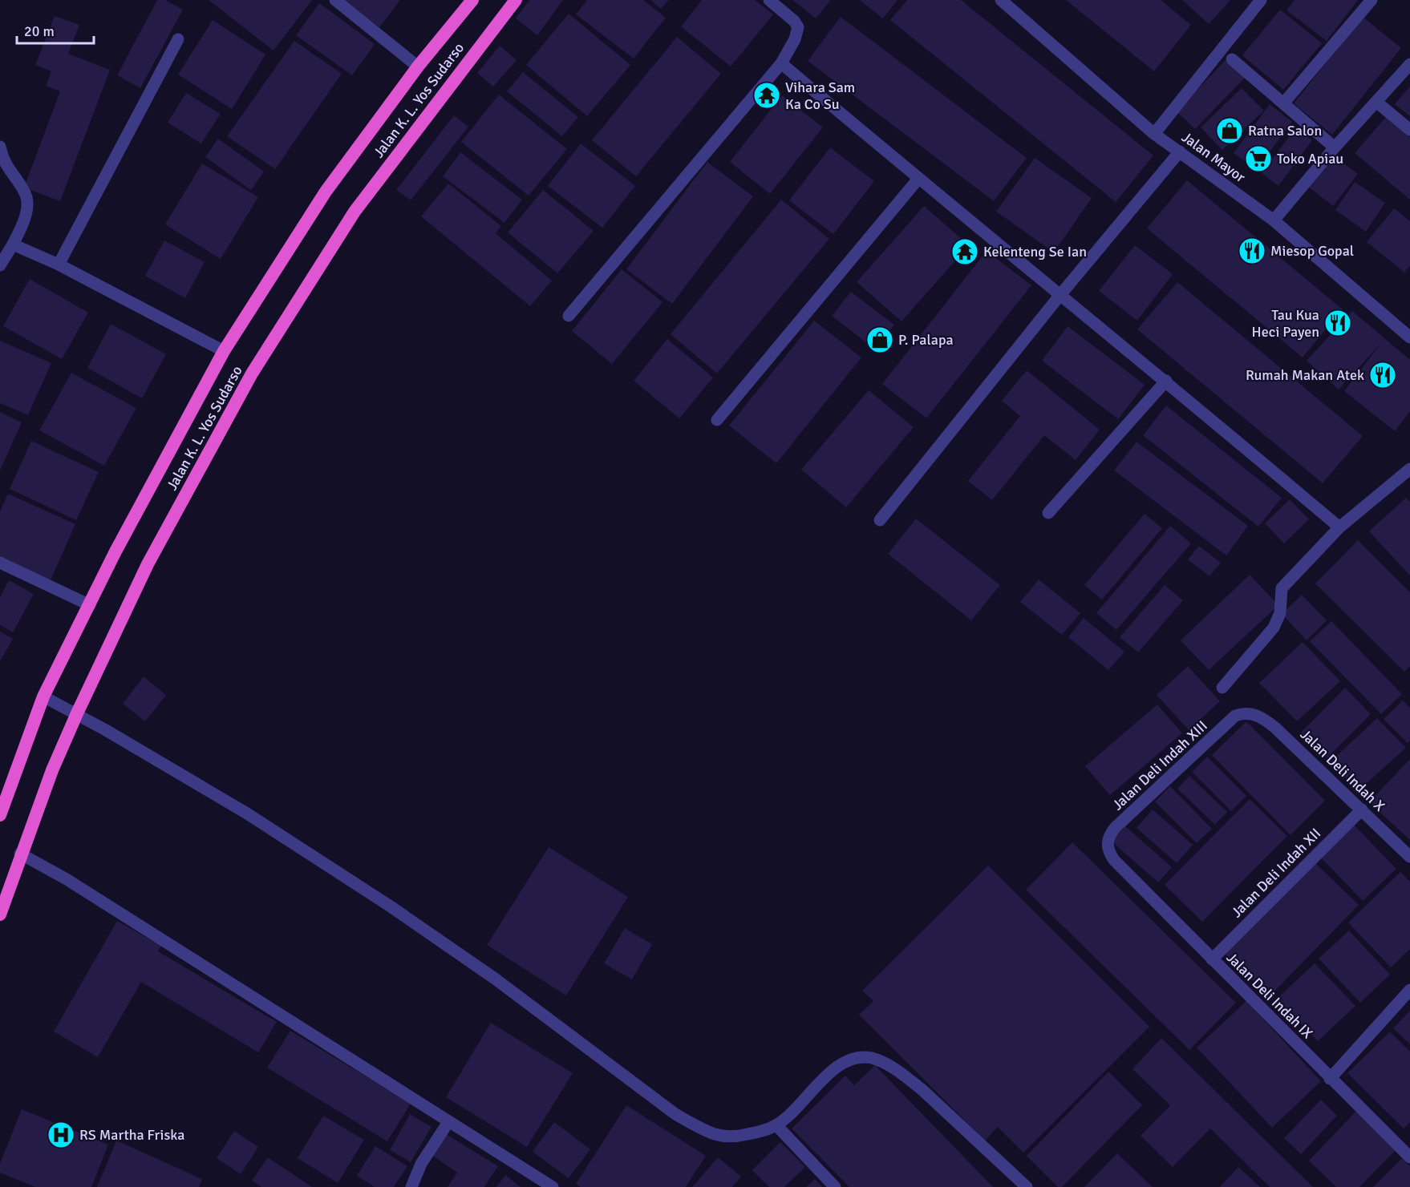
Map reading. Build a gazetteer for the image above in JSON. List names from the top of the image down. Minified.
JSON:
{"streets":{"highway":["Jalan K. L. Yos Sudarso"],"street":["Jalan Mayor","Jalan Deli Indah XIII","Jalan Deli Indah X","Jalan Deli Indah XII","Jalan Deli Indah IX"]},"crossings":[["Jalan Deli Indah XIII","Jalan Deli Indah X"],["Jalan Deli Indah XIII","Jalan Deli Indah IX"],["Jalan Deli Indah X","Jalan Deli Indah XII"],["Jalan Deli Indah XII","Jalan Deli Indah IX"]],"places":{"temple":["Vihara Sam Ka Co Su","Kelenteng Se Ian"],"shop":["Ratna Salon","P. Palapa"],"supermarket":["Toko Apiau"],"restaurant":["Miesop Gopal","Tau Kua Heci Payen","Rumah Makan Atek"],"hospital":["RS Martha Friska"]},"scale_bar":"20 m"}
